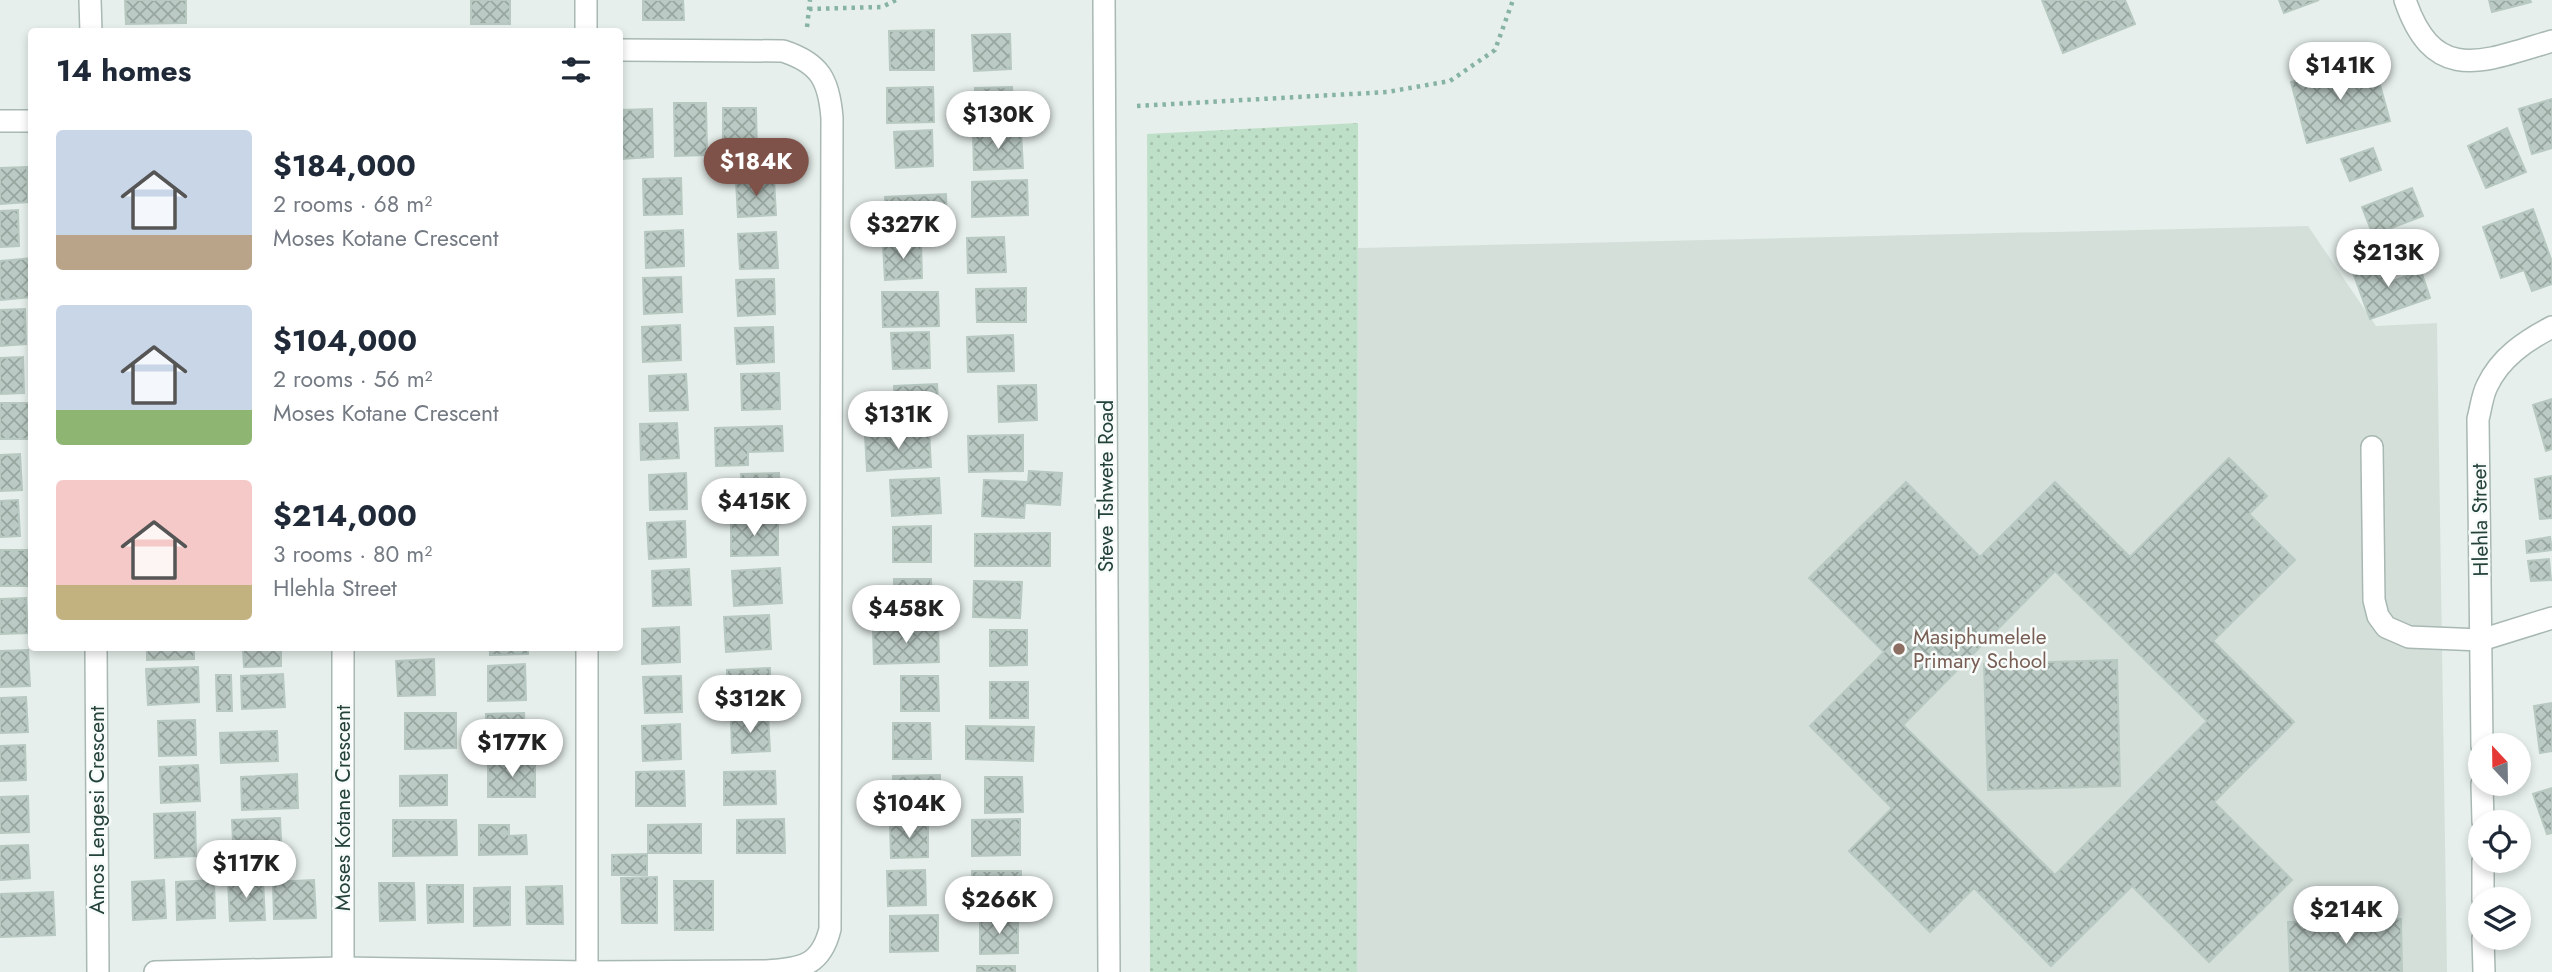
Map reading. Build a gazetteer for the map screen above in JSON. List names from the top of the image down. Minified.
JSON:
{"streets":{"street":["Steve Tshwete Road","Hlehla Street","Moses Kotane Crescent","Amos Lengesi Crescent"]},"places":["Masiphumelele Primary School"],"north":"top","page":{"heading":"14 homes","price":["$141K","$130K","$184K","$327K","$213K","$131K","$415K","$458K","$312K","$177K","$104K","$117K","$266K","$214K"],"list":[{"name":"$184,000","note":"2 rooms · 68 m² · Moses Kotane Crescent"},{"name":"$104,000","note":"2 rooms · 56 m² · Moses Kotane Crescent"},{"name":"$214,000","note":"3 rooms · 80 m² · Hlehla Street"}]}}
